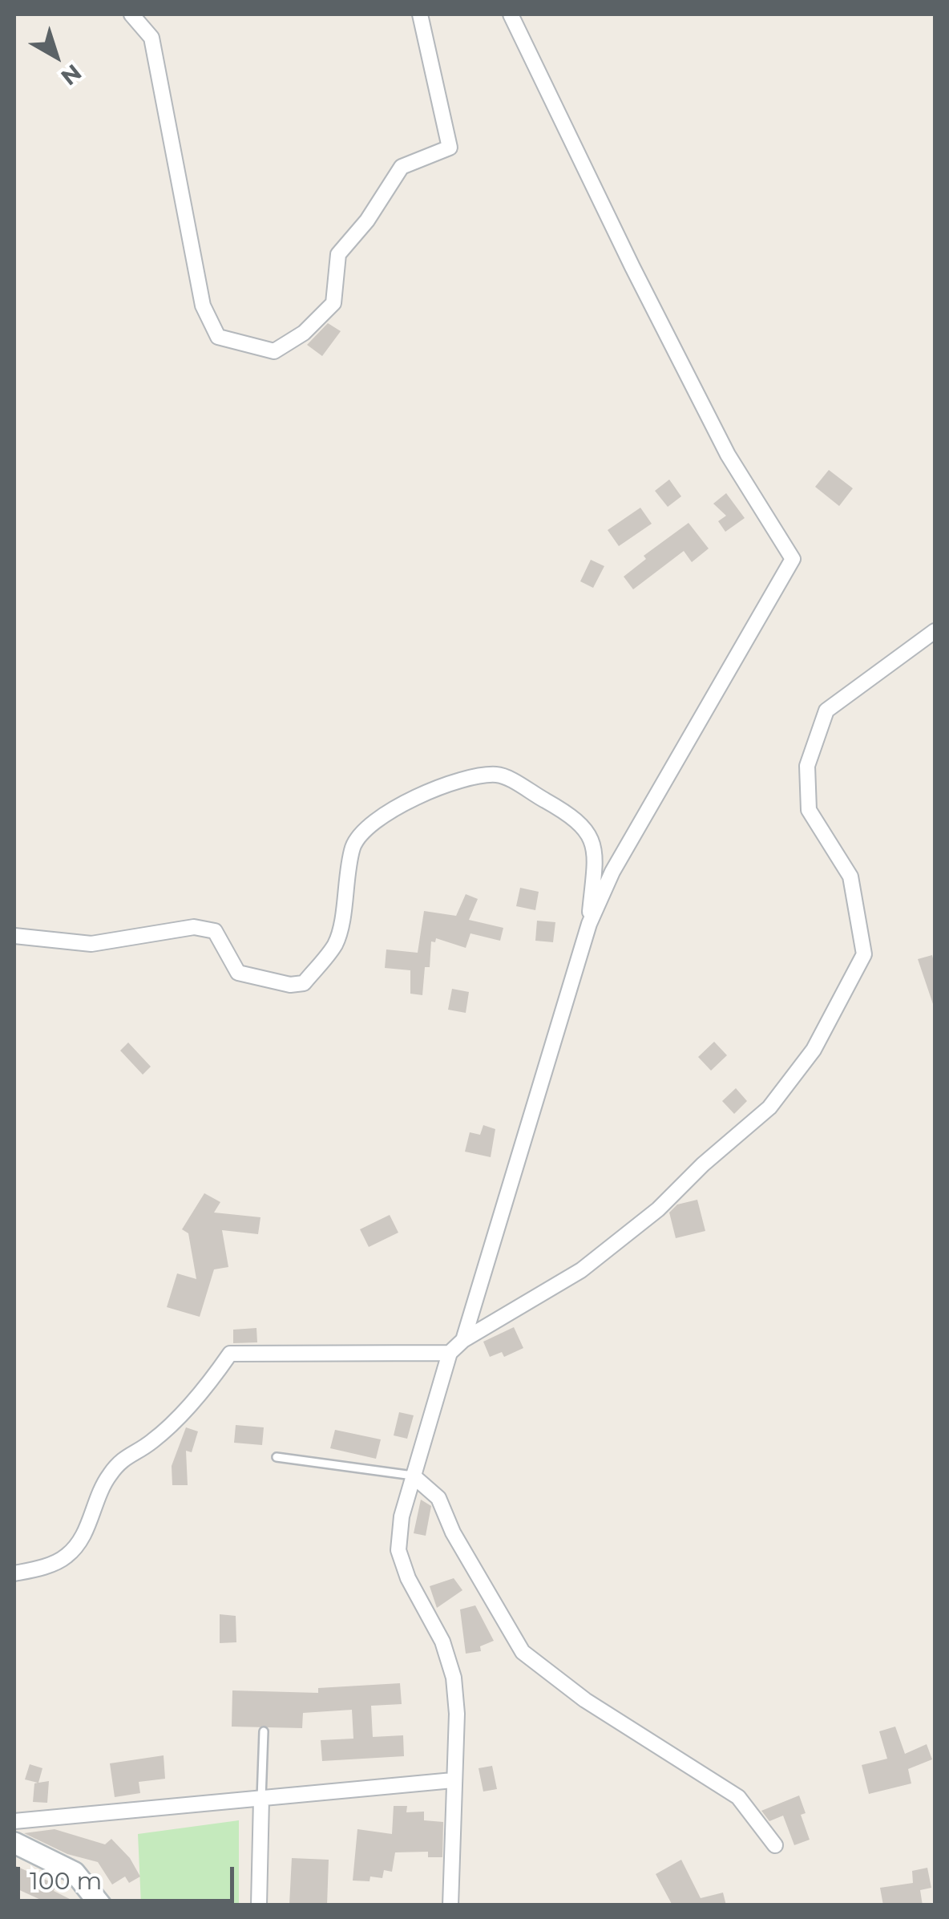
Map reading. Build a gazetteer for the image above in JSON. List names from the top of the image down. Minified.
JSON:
{"scale_bar":"100 m","north":"bottom right"}
